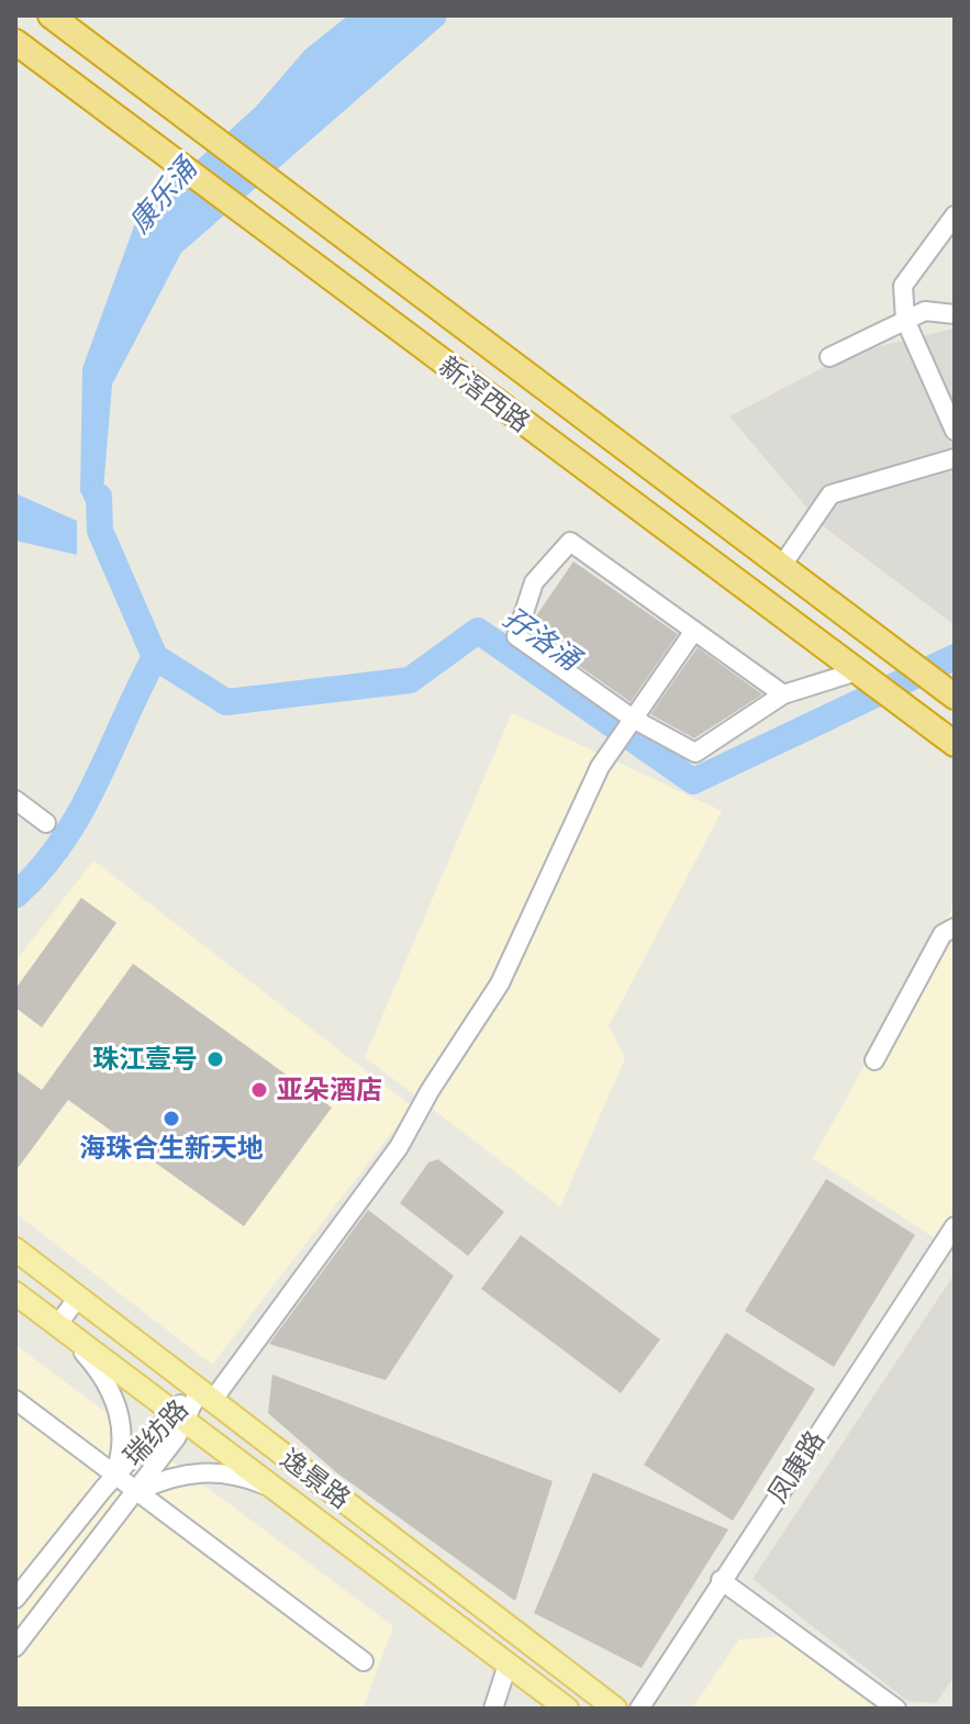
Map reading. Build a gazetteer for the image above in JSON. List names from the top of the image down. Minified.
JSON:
{"streets":{"highway":["新滘西路"],"main road":["逸景路"],"street":["瑞纺路","凤康路"]},"crossings":[["瑞纺路","逸景路"]],"water":["康乐涌","孖洛涌"],"places":["珠江壹号","亚朵酒店","海珠合生新天地"]}
